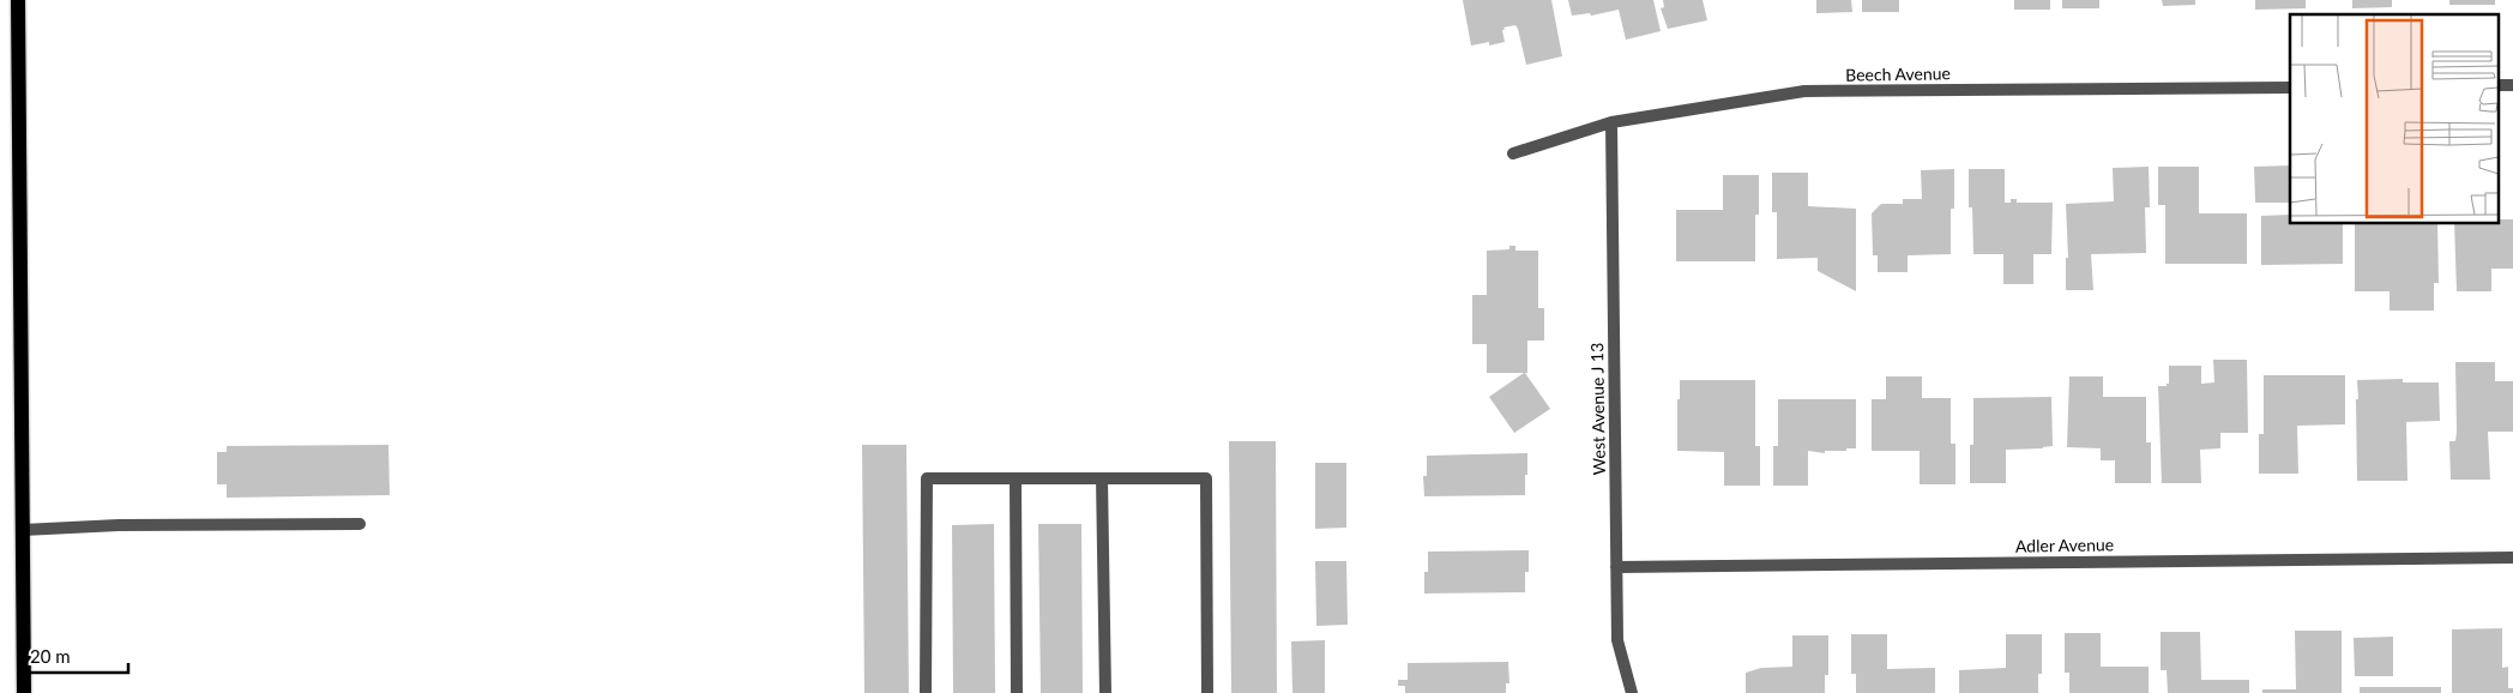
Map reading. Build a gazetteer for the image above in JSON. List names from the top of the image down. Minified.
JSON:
{"streets":{"street":["Beech Avenue","West Avenue J 13","Adler Avenue"]},"crossings":[["Beech Avenue","West Avenue J 13"],["West Avenue J 13","Adler Avenue"]],"scale_bar":"20 m"}
